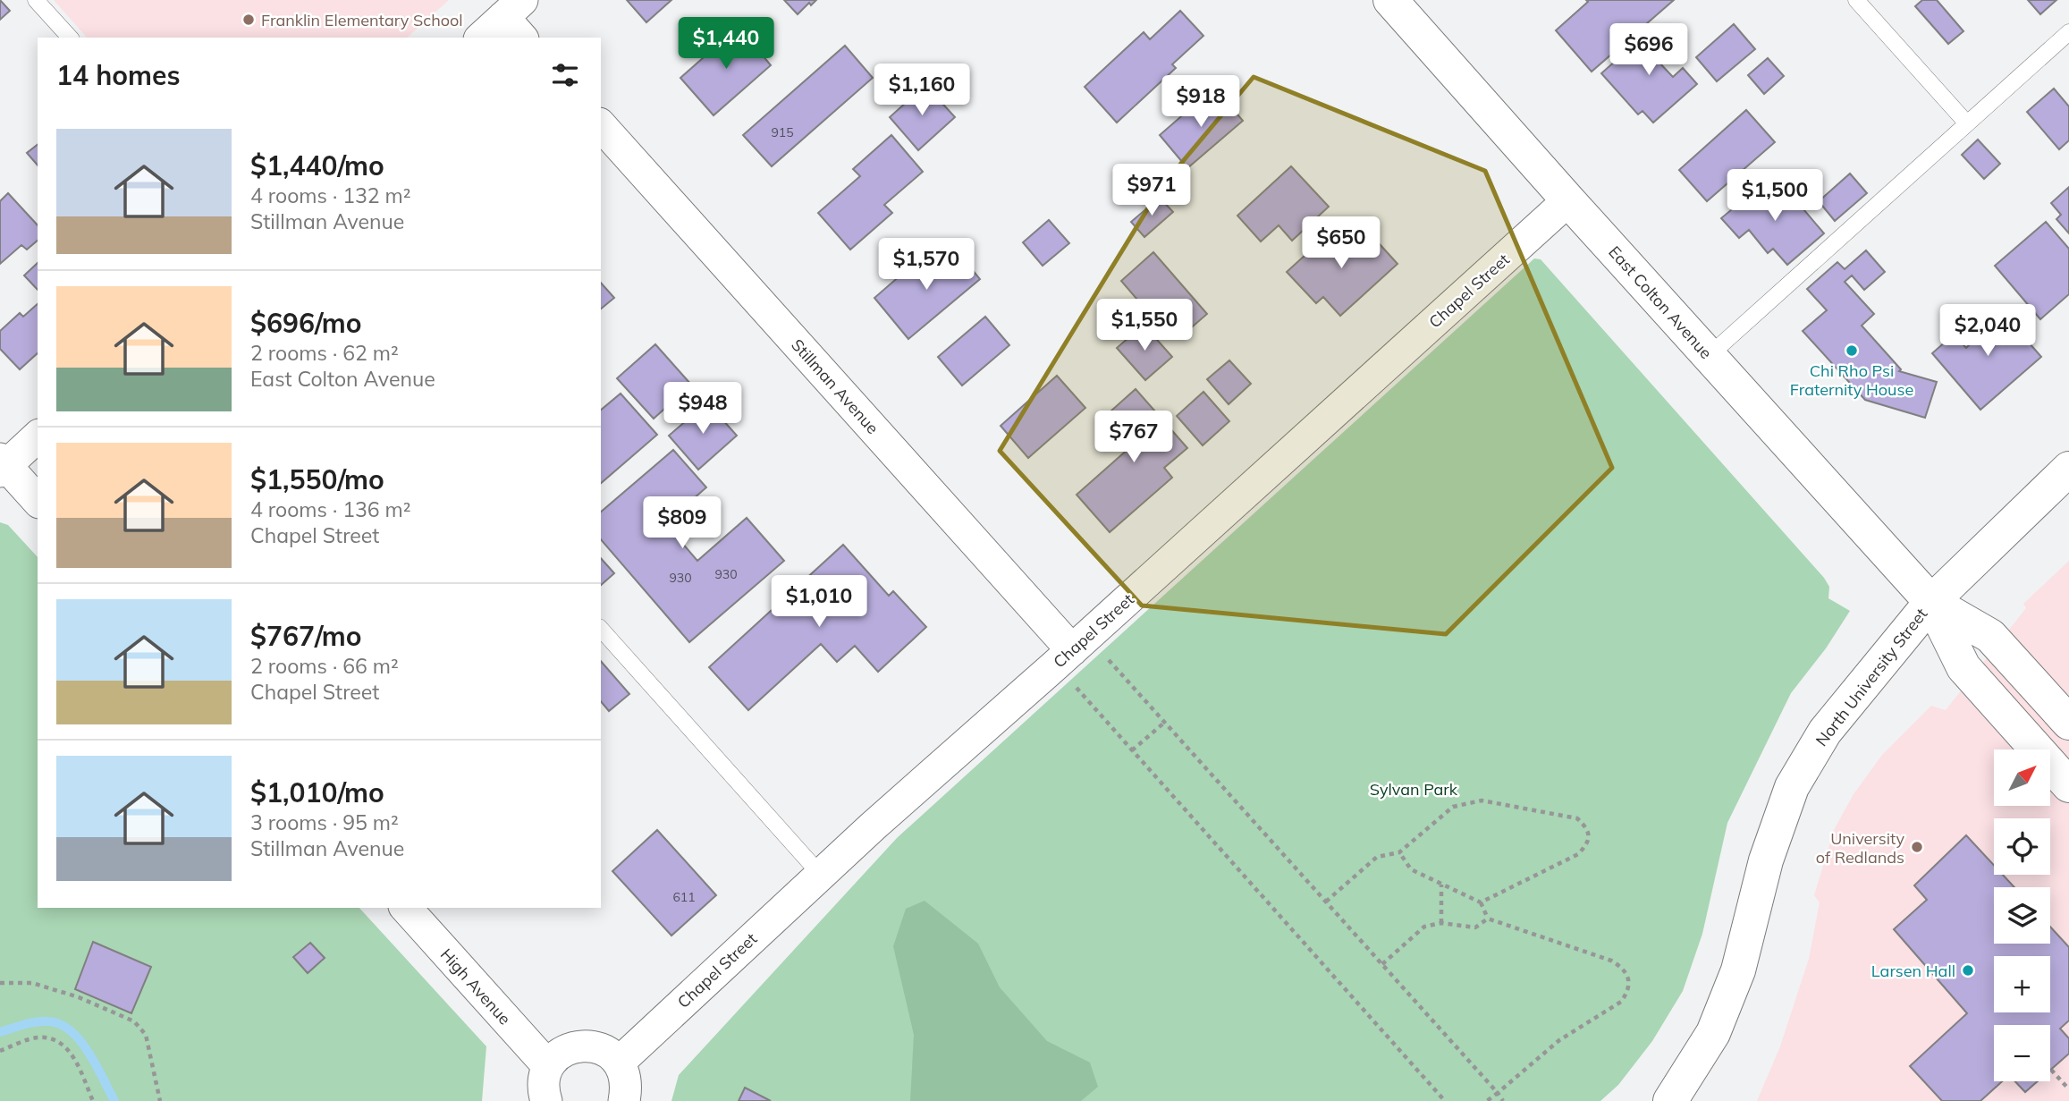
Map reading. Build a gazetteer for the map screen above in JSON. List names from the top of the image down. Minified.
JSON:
{"streets":{"street":["Chapel Street","East Colton Avenue","Stillman Avenue","North University Street","High Avenue"]},"crossings":[["Chapel Street","East Colton Avenue"],["Chapel Street","Stillman Avenue"],["East Colton Avenue","North University Street"]],"parks":["Sylvan Park"],"places":["Franklin Elementary School","Chi Rho Psi Fraternity House","University of Redlands","Larsen Hall"],"house_numbers":["915","930","930","611"],"north":"top right","page":{"price":["$1,440","$696","$1,160","$918","$971","$1,500","$650","$1,570","$1,550","$2,040","$948","$767","$809","$1,010"],"heading":"14 homes","list":[{"name":"$1,440/mo","note":"4 rooms · 132 m² · Stillman Avenue"},{"name":"$696/mo","note":"2 rooms · 62 m² · East Colton Avenue"},{"name":"$1,550/mo","note":"4 rooms · 136 m² · Chapel Street"},{"name":"$767/mo","note":"2 rooms · 66 m² · Chapel Street"},{"name":"$1,010/mo","note":"3 rooms · 95 m² · Stillman Avenue"}],"map_buttons":["+","−"]}}
